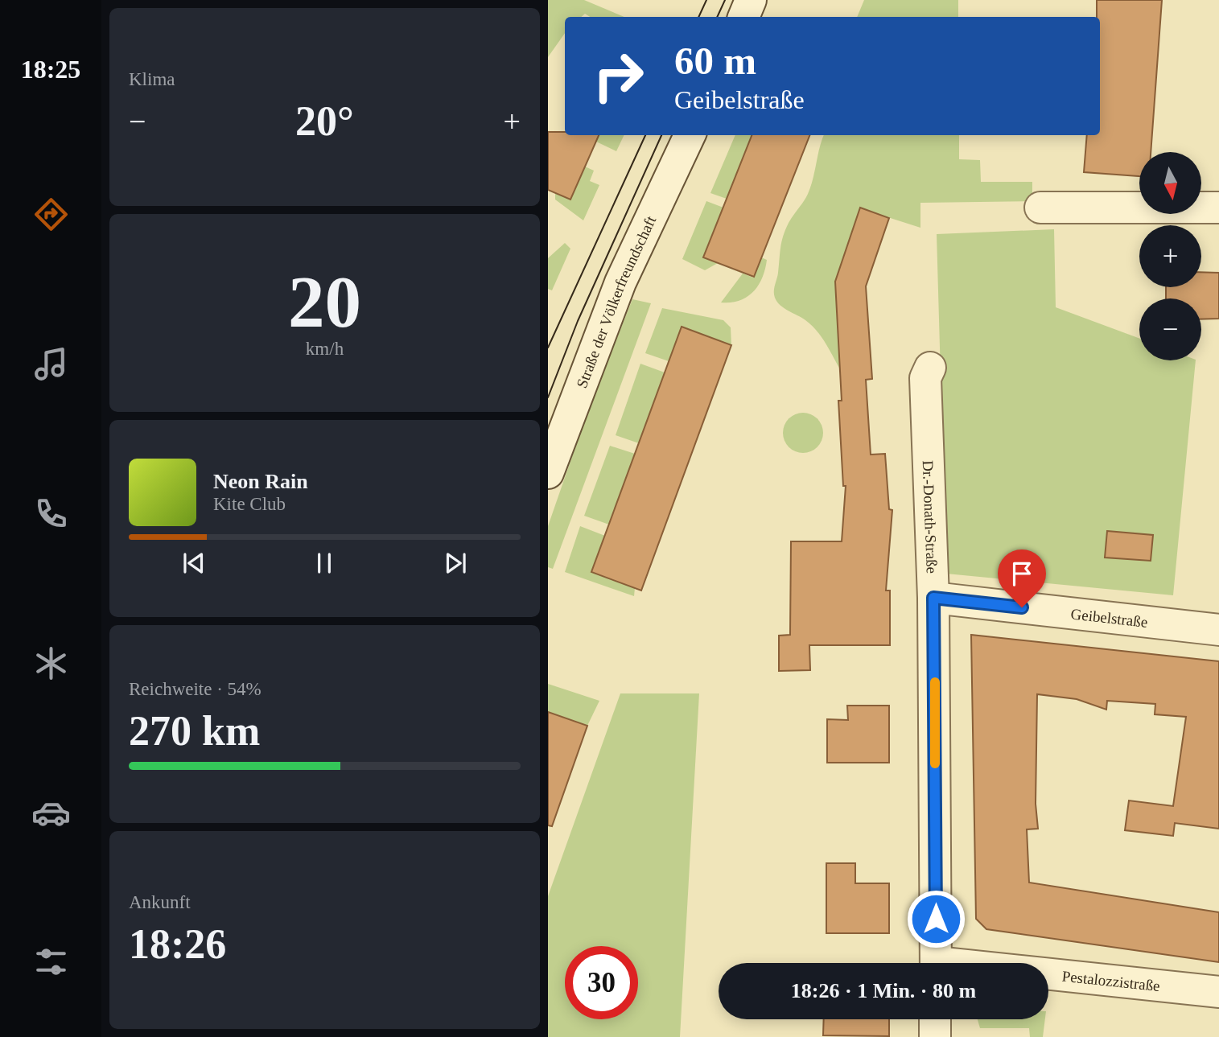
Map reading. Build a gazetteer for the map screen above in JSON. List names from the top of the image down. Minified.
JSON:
{"streets":{"street":["Straße der Völkerfreundschaft","Dr.-Donath-Straße","Geibelstraße","Pestalozzistraße"]},"crossings":[["Dr.-Donath-Straße","Geibelstraße"]],"north":"bottom","page":{"tabs":"18:25","tile":["Klima",["20","km/h"],["Reichweite · 54%","270 km"],["Ankunft","18:26"]],"turn":["60 m","Geibelstraße"],"heat":["−","20°","+"],"map_buttons":["+","−"],"song":["Neon Rain","Kite Club"],"limit":"30","trip":"18:26 · 1 Min. · 80 m"}}
